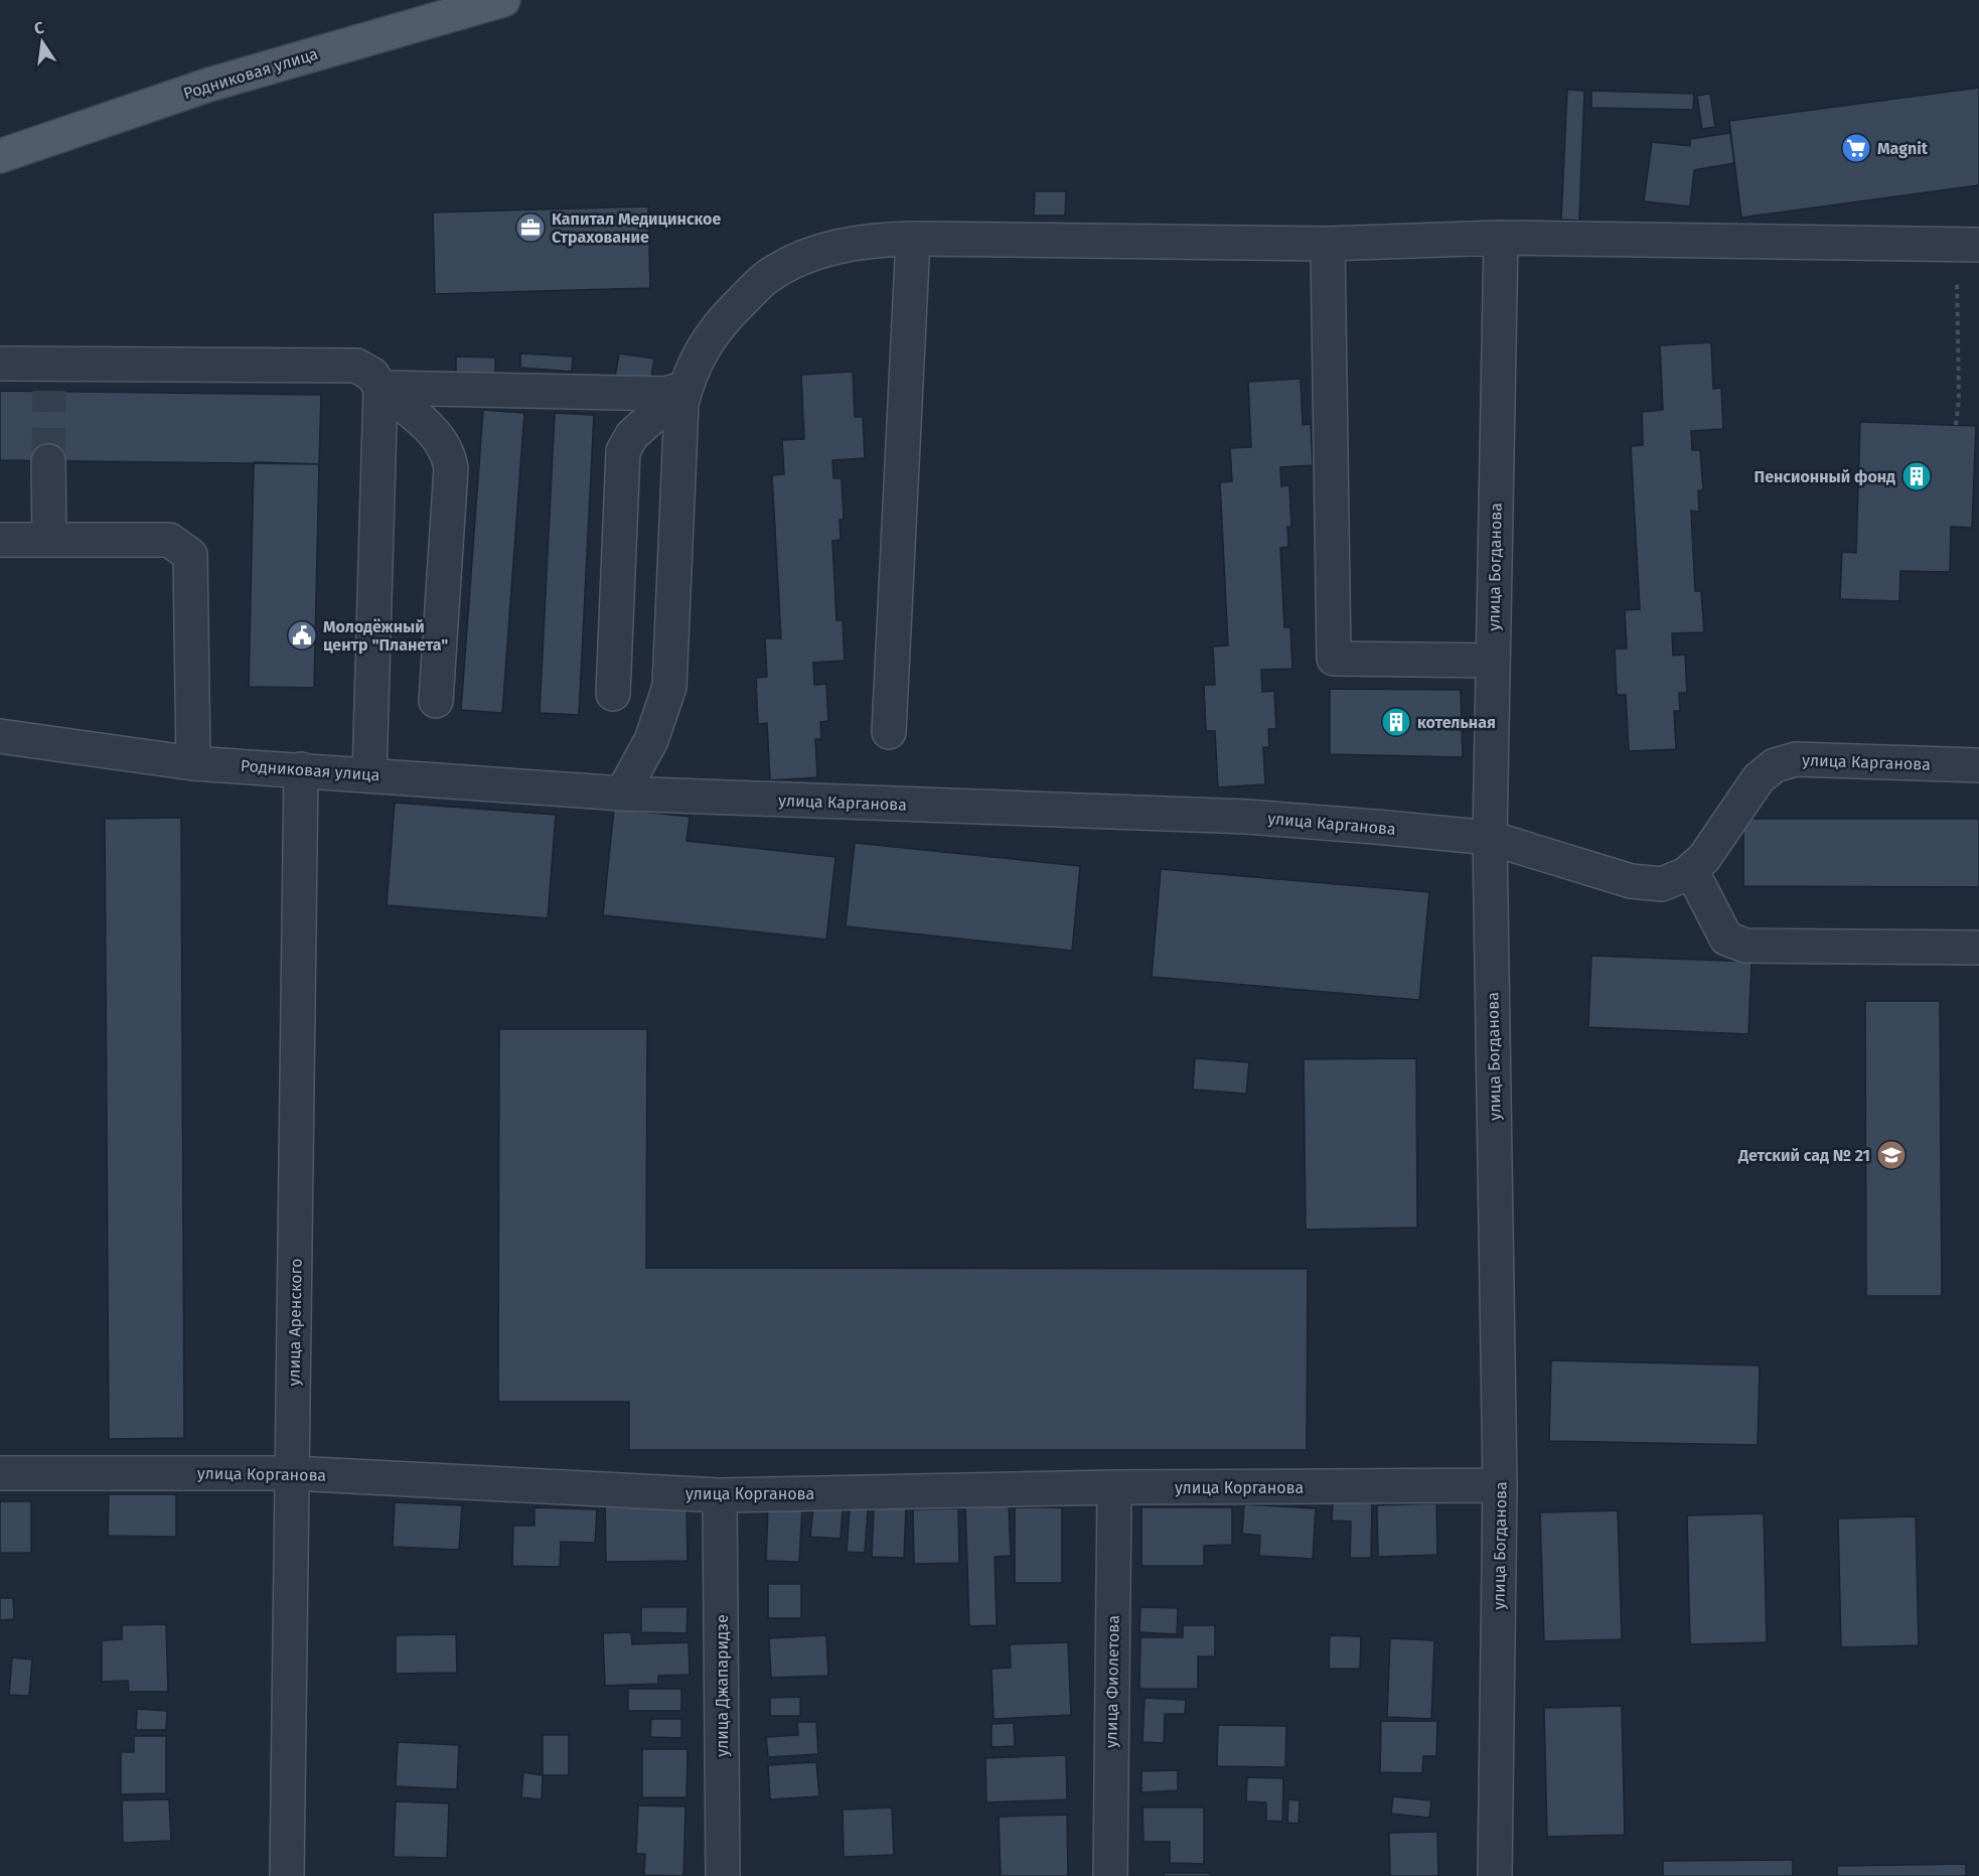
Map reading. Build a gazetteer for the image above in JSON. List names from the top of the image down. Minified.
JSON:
{"streets":{"main road":["Родниковая улица"],"street":["улица Богданова","улица Карганова","улица Аренского","улица Корганова","улица Фиолетова","улица Джапаридзе"]},"crossings":[["Родниковая улица","улица Карганова"],["Родниковая улица","улица Аренского"],["улица Богданова","улица Карганова"],["улица Богданова","улица Корганова"],["улица Аренского","улица Корганова"],["улица Корганова","улица Фиолетова"],["улица Корганова","улица Джапаридзе"]],"places":{"supermarket":["Magnit"],"office":["Капитал Медицинское Страхование"],"building":["Пенсионный фонд","котельная"],"public building":["Молодёжный центр \"Планета\""],"school or university":["Детский сад № 21"]},"north":"top"}
